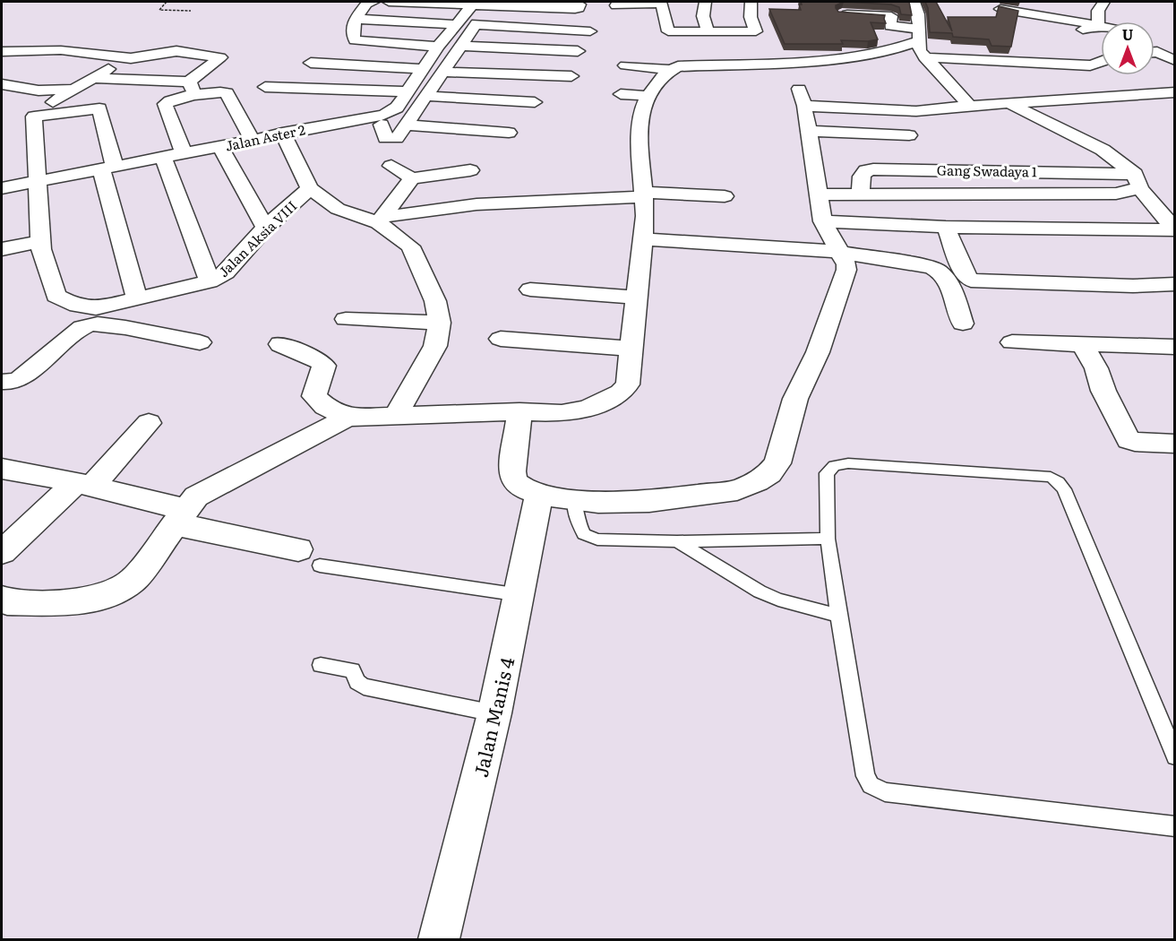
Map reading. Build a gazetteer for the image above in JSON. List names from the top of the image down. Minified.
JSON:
{"streets":{"street":["Jalan Aster 2","Gang Swadaya 1","Jalan Aksia VIII","Jalan Manis 4"]},"north":"top"}
